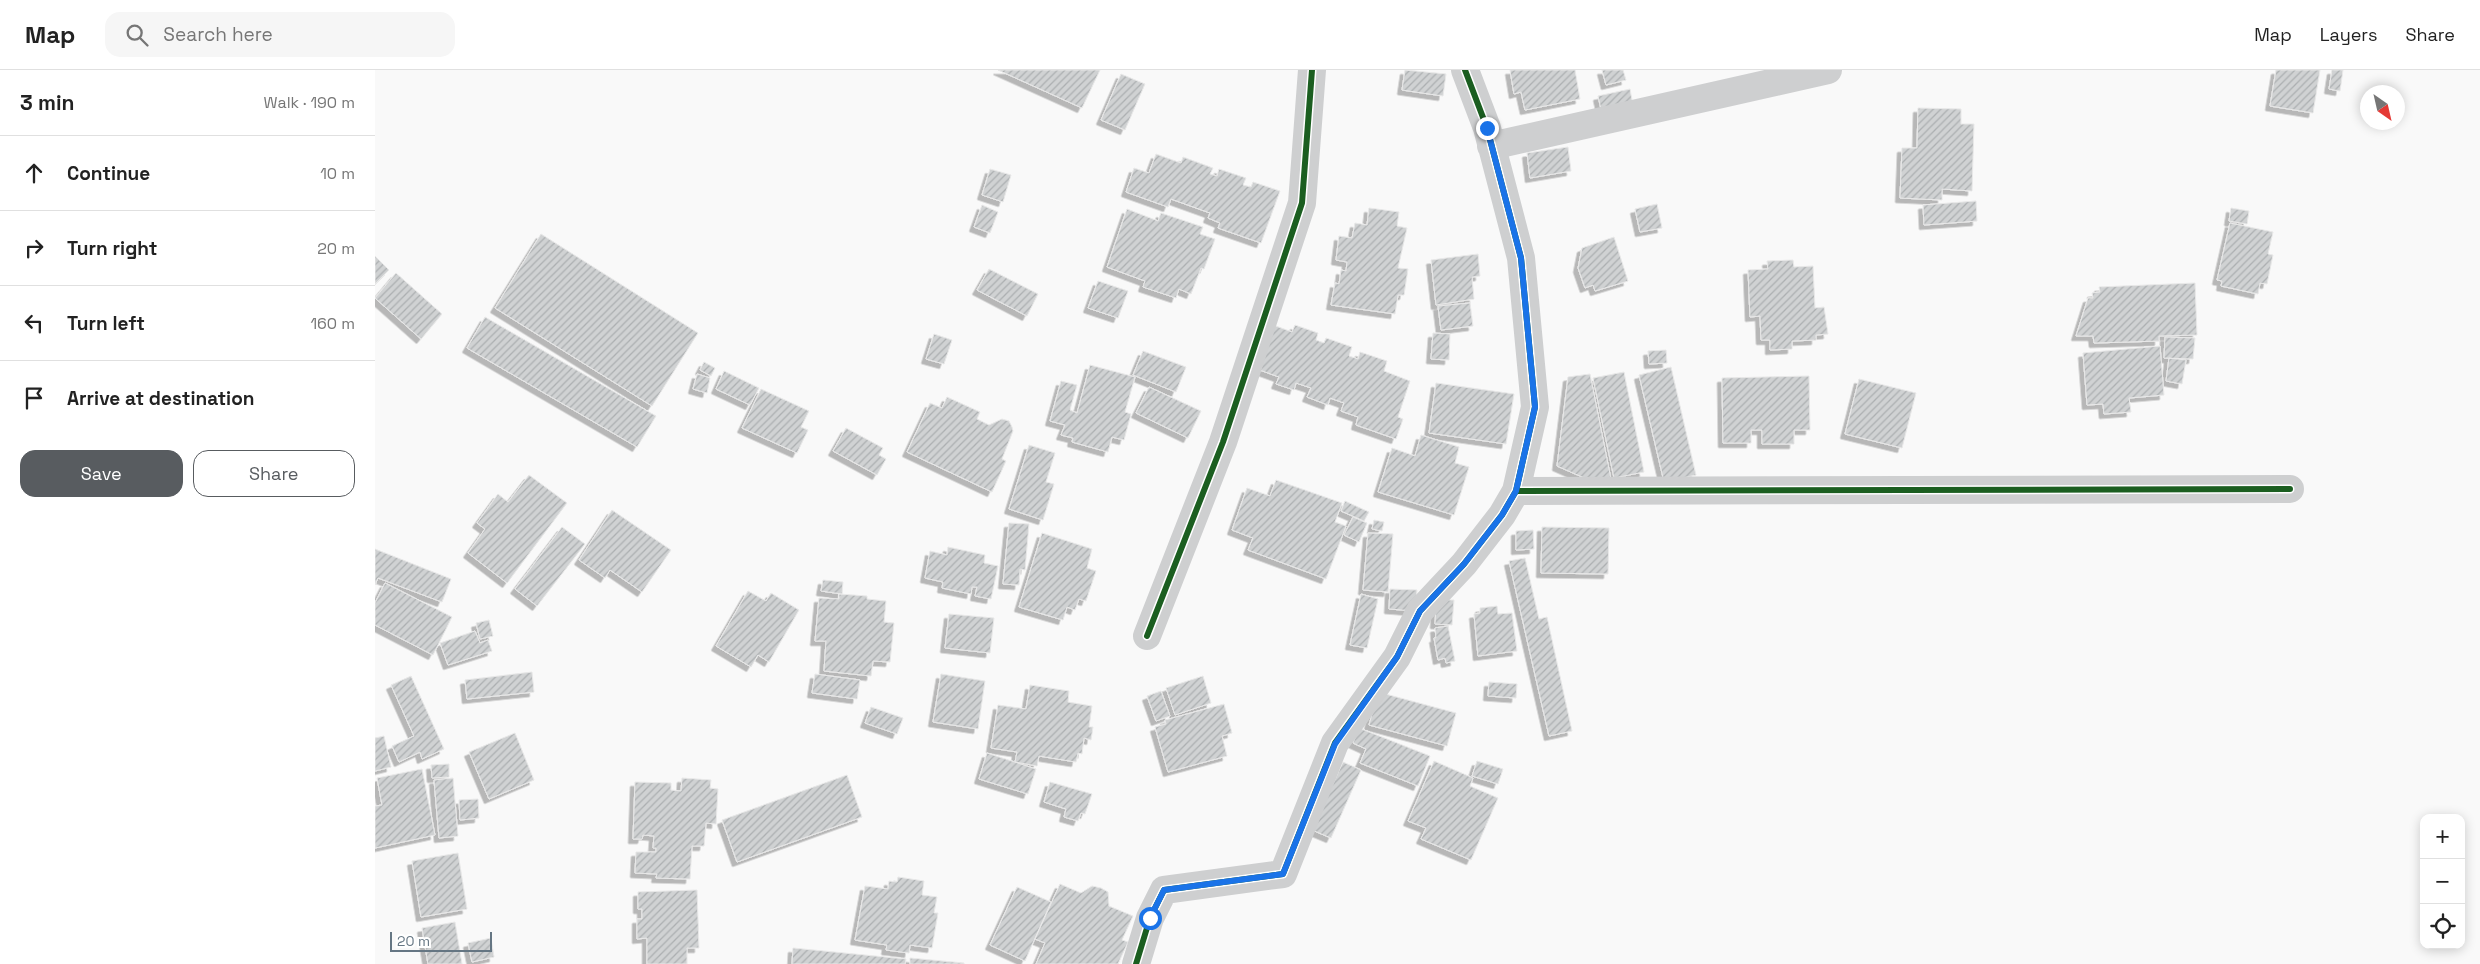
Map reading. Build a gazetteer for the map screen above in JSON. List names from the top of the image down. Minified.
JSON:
{"scale_bar":"20 m","north":"bottom right","page":{"header":"Map","search":"Search here","nav":["Map","Layers","Share"],"heading":["3 min","Walk · 190 m"],"list":[["Continue","10 m"],["Turn right","20 m"],["Turn left","160 m"],"Arrive at destination"],"buttons":["Save","Share"],"map_buttons":["+","−"],"scale":"20 m"}}
